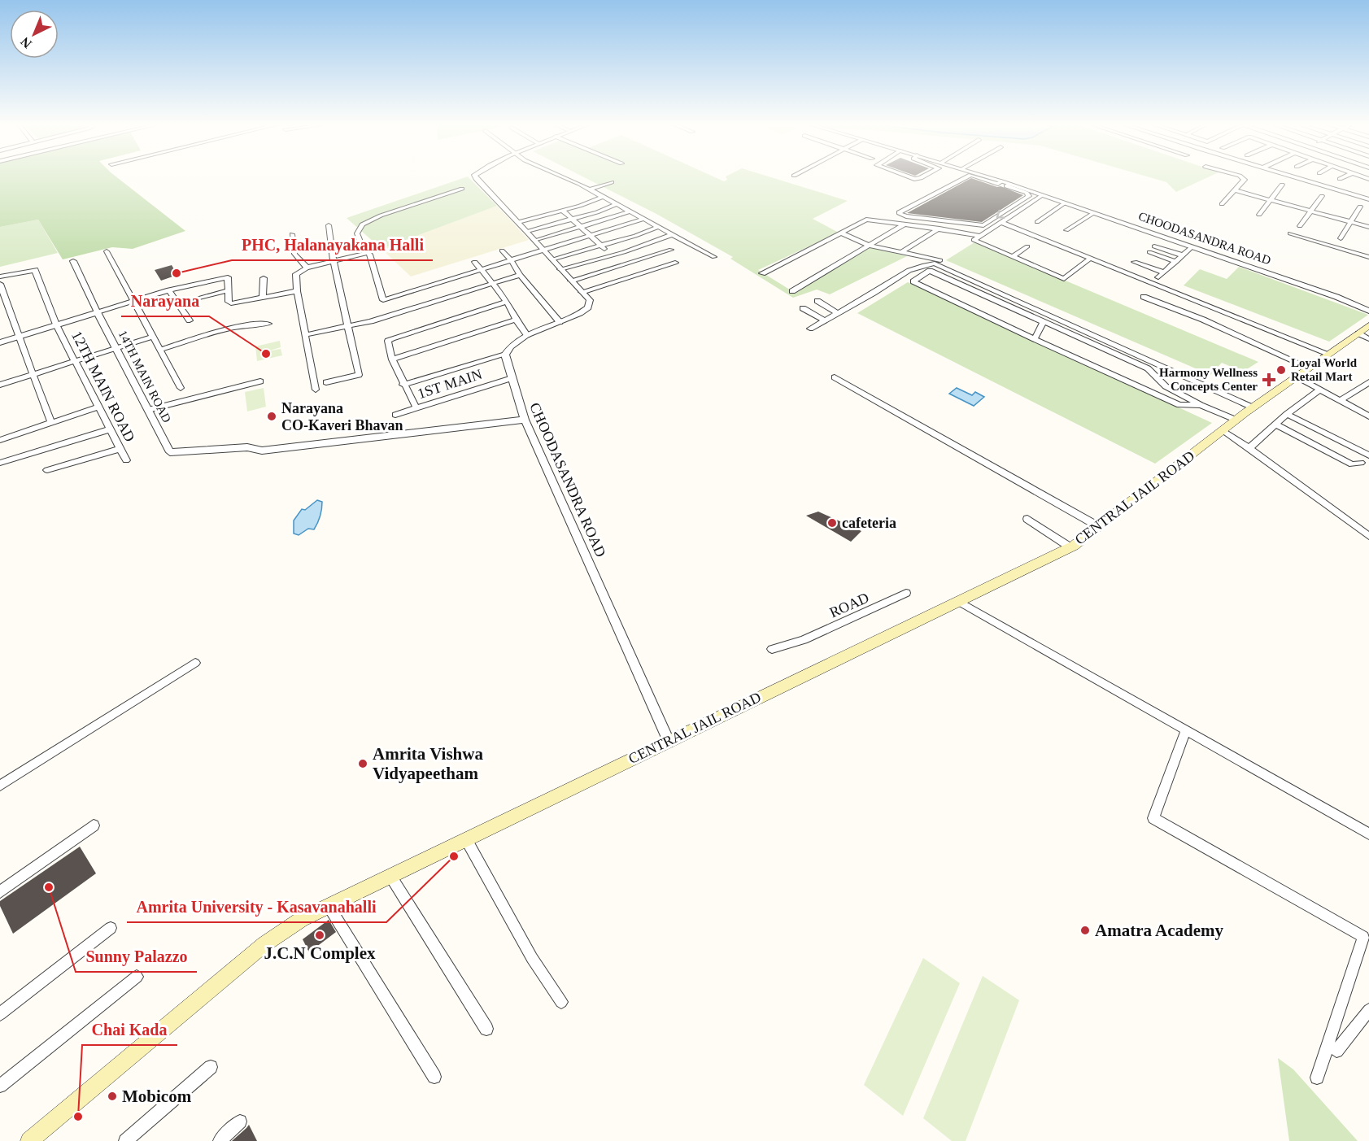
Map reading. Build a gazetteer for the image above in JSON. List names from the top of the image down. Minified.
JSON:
{"streets":{"main road":["CENTRAL JAIL ROAD"],"street":["CHOODASANDRA ROAD","14TH MAIN ROAD","1ST MAIN","12TH MAIN ROAD","ROAD"]},"crossings":[["CHOODASANDRA ROAD","14TH MAIN ROAD"],["CHOODASANDRA ROAD","1ST MAIN"],["CHOODASANDRA ROAD","CENTRAL JAIL ROAD"]],"places":{"other":["PHC, Halanayakana Halli","Narayana","Loyal World Retail Mart","Narayana CO-Kaveri Bhavan","cafeteria","Amrita Vishwa Vidyapeetham","Amrita University - Kasavanahalli","Sunny Palazzo","Amatra Academy","J.C.N Complex","Mobicom","Chai Kada"],"health":["Harmony Wellness Concepts Center"]},"north":"bottom left"}
